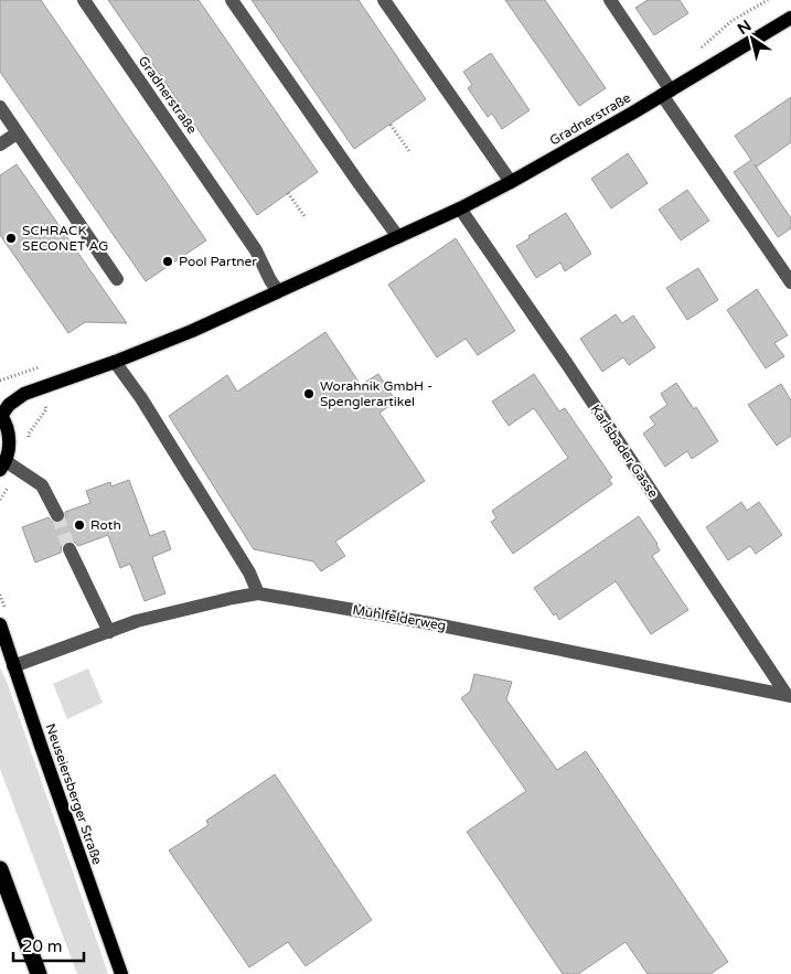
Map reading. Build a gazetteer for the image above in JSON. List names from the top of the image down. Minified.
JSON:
{"streets":{"main road":["Gradnerstraße","Neuseiersberger Straße"],"street":["Karlsbader Gasse","Mühlfelderweg"]},"crossings":[["Gradnerstraße","Karlsbader Gasse"],["Karlsbader Gasse","Mühlfelderweg"],["Mühlfelderweg","Neuseiersberger Straße"]],"places":["SCHRACK SECONET AG","Pool Partner","Worahnik GmbH - Spenglerartikel","Roth"],"scale_bar":"20 m","north":"top left"}
